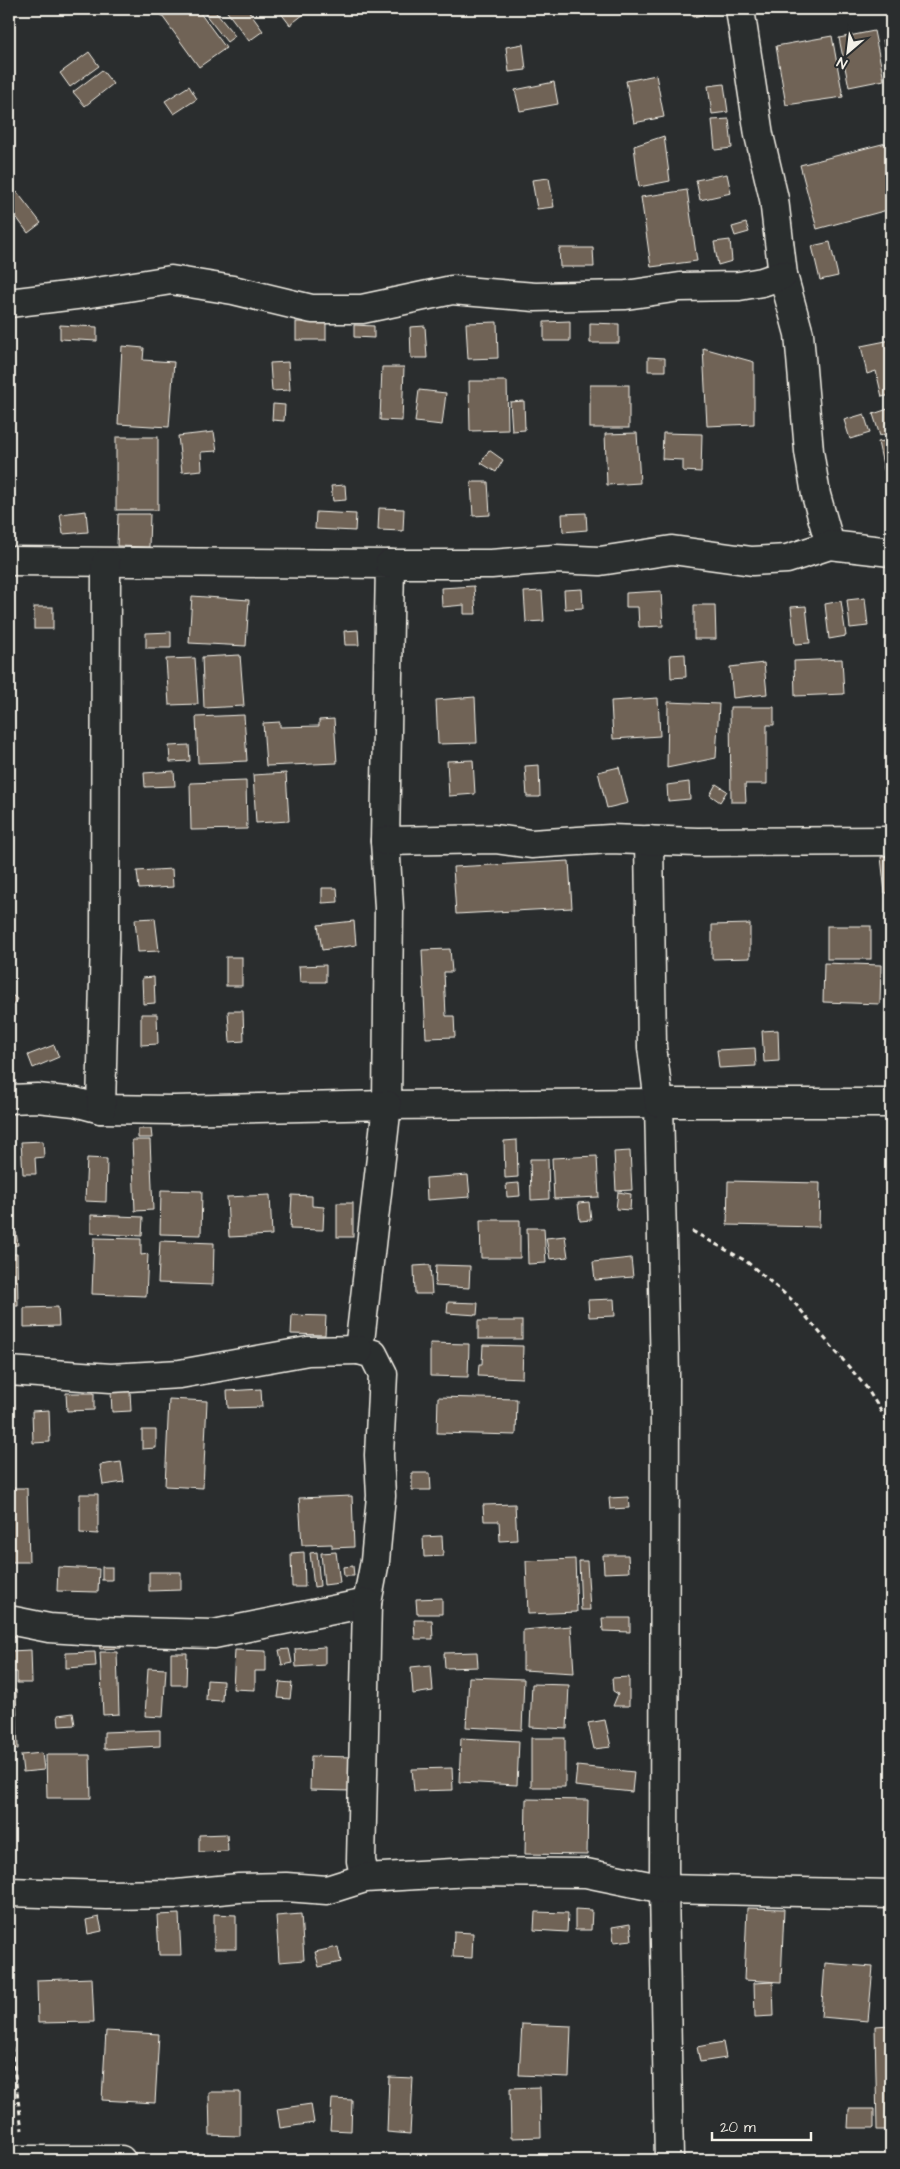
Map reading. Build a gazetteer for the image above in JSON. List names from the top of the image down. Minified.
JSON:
{"scale_bar":"20 m","north":"bottom left"}
